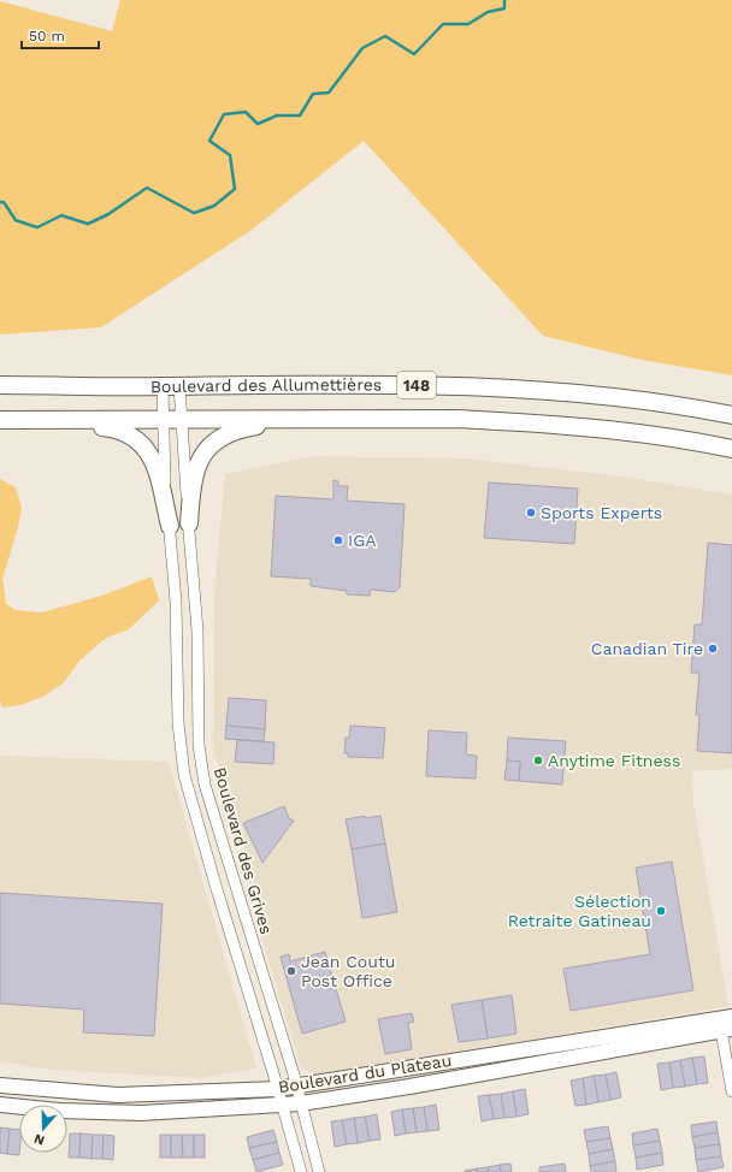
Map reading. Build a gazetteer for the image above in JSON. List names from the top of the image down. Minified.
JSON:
{"streets":{"highway":["148","Boulevard des Allumettières"],"main road":["Boulevard du Plateau"],"street":["Boulevard des Grives"]},"crossings":[["Boulevard des Allumettières","Boulevard des Grives"],["Boulevard des Grives","Boulevard du Plateau"]],"places":["Sports Experts","IGA","Canadian Tire","Anytime Fitness","Sélection Retraite Gatineau","Jean Coutu Post Office"],"scale_bar":"50 m","north":"bottom"}
